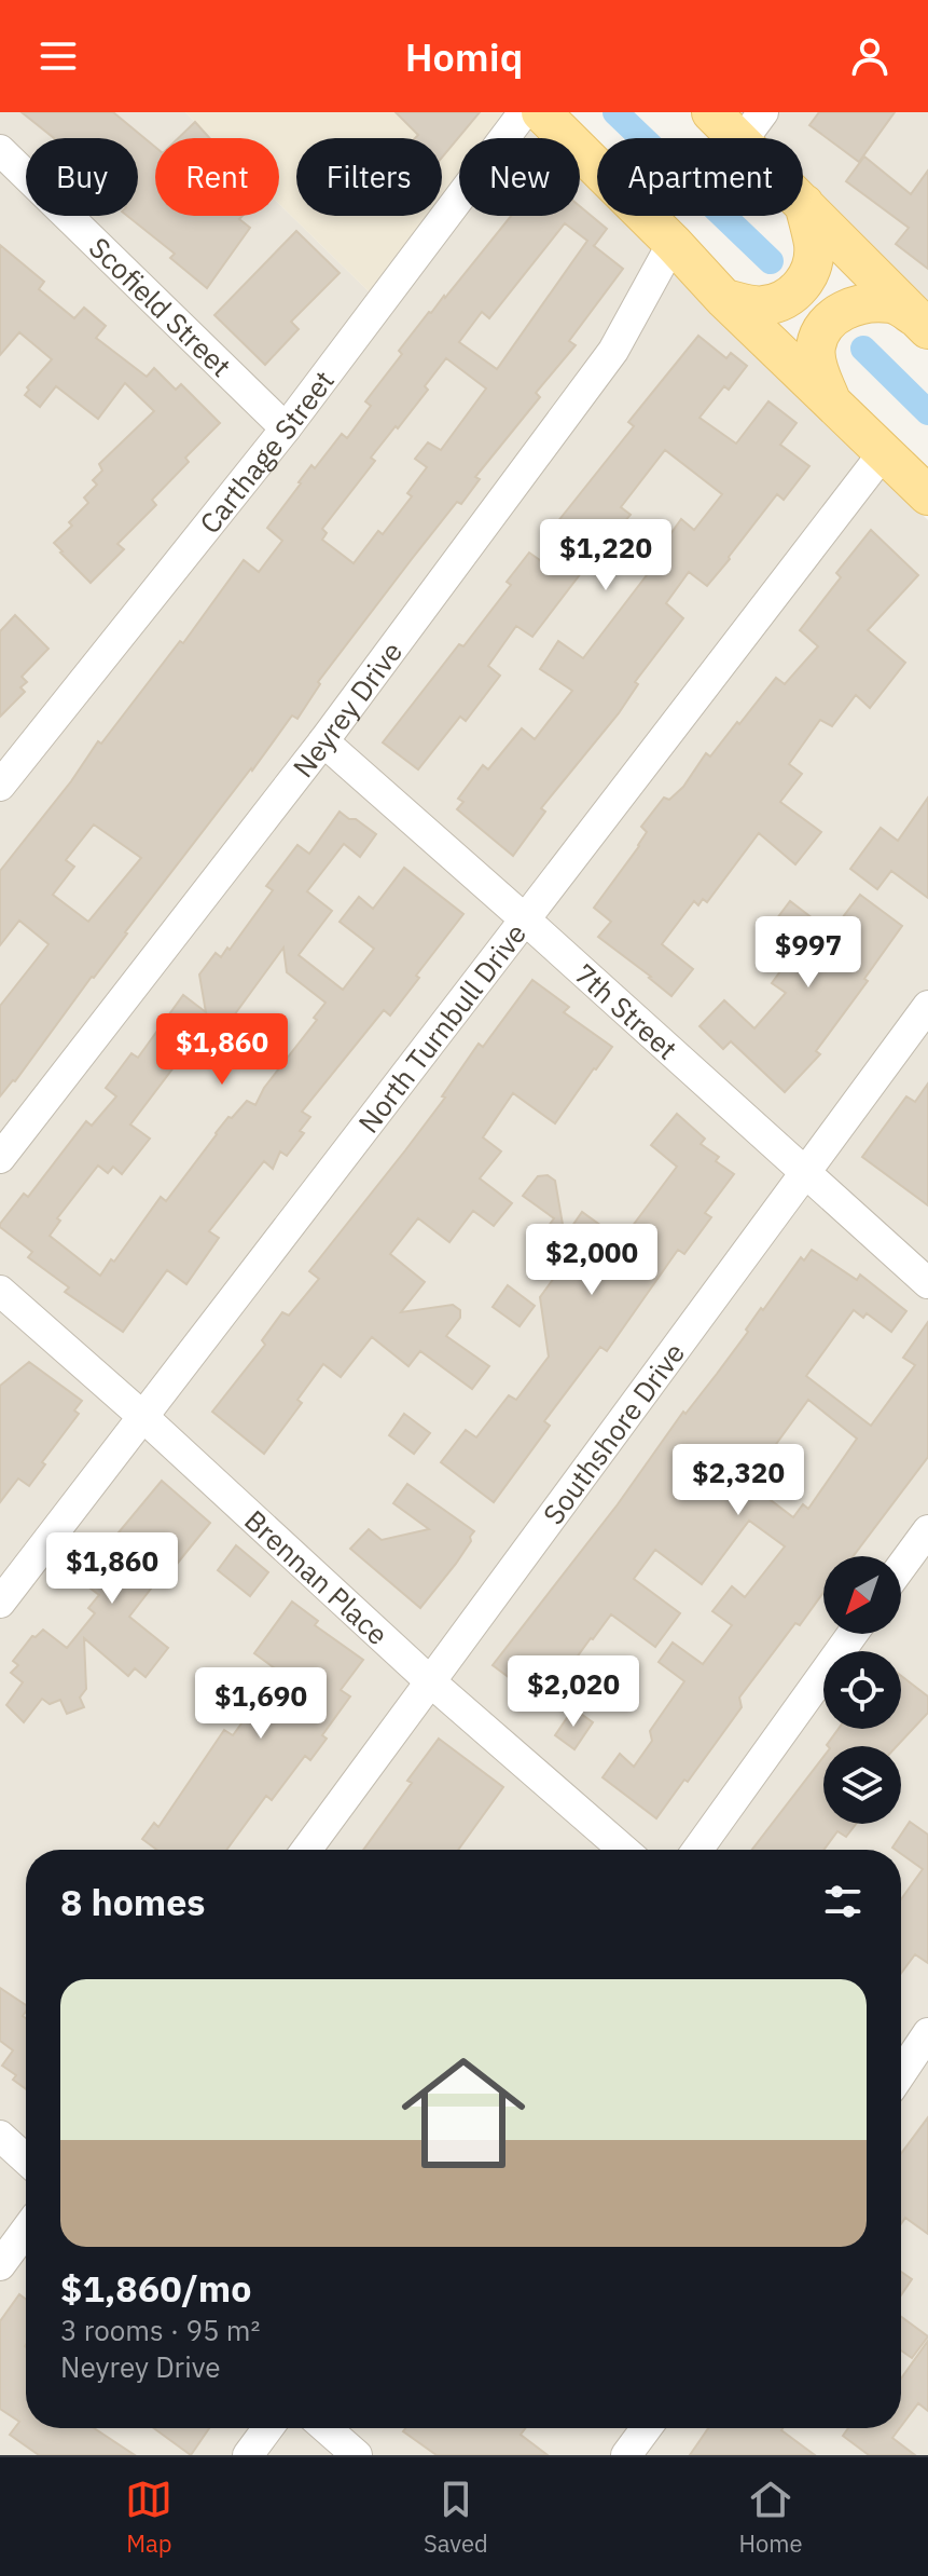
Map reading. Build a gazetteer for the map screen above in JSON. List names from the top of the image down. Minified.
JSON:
{"streets":{"street":["Scofield Street","Carthage Street","Neyrey Drive","7th Street","North Turnbull Drive","Southshore Drive","Brennan Place"]},"crossings":[["Scofield Street","Carthage Street"],["Neyrey Drive","7th Street"],["7th Street","North Turnbull Drive"],["7th Street","Southshore Drive"],["North Turnbull Drive","Brennan Place"],["Southshore Drive","Brennan Place"]],"north":"bottom left","page":{"header":"Homiq","chip":["Buy","Rent","Filters","New","Apartment"],"price":["$1,220","$997","$1,860","$2,000","$2,320","$1,860","$2,020","$1,690"],"heading":"8 homes","list":[{"name":"$1,860/mo","note":"3 rooms · 95 m² · Neyrey Drive"}],"tabs":["Map","Saved","Home"]}}
